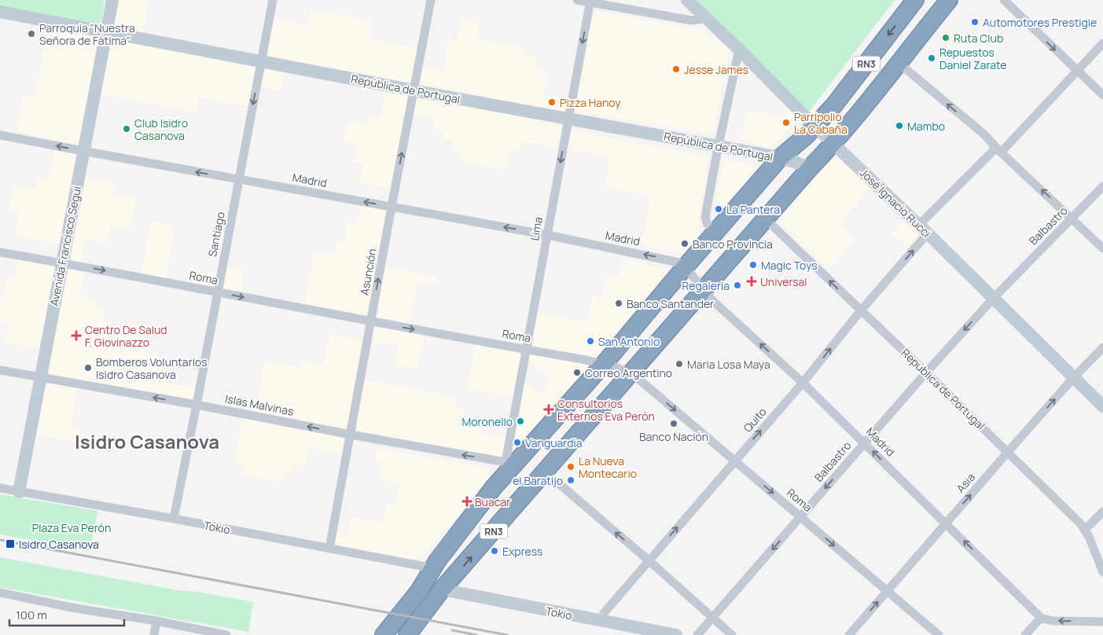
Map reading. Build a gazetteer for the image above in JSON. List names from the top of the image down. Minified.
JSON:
{"streets":{"highway":["RN3"],"street":["República de Portugal","Madrid","José Ignacio Rucci","Balbastro","Lima","Santiago","Avenida Francisco Segui","Asunción","Roma","Islas Malvinas","Quito","Asia","Tokio"]},"crossings":[["RN3","República de Portugal"],["RN3","Madrid"],["RN3","José Ignacio Rucci"],["RN3","Lima"],["RN3","Roma"],["RN3","Islas Malvinas"],["RN3","Tokio"],["República de Portugal","Balbastro"],["República de Portugal","Lima"],["República de Portugal","Santiago"],["República de Portugal","Avenida Francisco Segui"],["República de Portugal","Asunción"],["República de Portugal","Quito"],["República de Portugal","Asia"],["Madrid","Balbastro"],["Madrid","Lima"],["Madrid","Santiago"],["Madrid","Avenida Francisco Segui"],["Madrid","Asunción"],["Madrid","Quito"],["Madrid","Asia"],["José Ignacio Rucci","Balbastro"],["José Ignacio Rucci","Quito"],["José Ignacio Rucci","Asia"],["Balbastro","Roma"],["Lima","Roma"],["Lima","Islas Malvinas"],["Santiago","Roma"],["Santiago","Islas Malvinas"],["Santiago","Tokio"],["Avenida Francisco Segui","Roma"],["Avenida Francisco Segui","Islas Malvinas"],["Avenida Francisco Segui","Tokio"],["Asunción","Roma"],["Asunción","Islas Malvinas"],["Asunción","Tokio"],["Roma","Quito"],["Roma","Asia"],["Quito","Tokio"]],"one_way":["Madrid","Balbastro","Lima","Asunción","Roma","Islas Malvinas","Quito","Asia"],"districts":["Isidro Casanova"],"parks":["Plaza Eva Perón"],"places":{"other":["Automotores Prestigie","Parroquia \"Nuestra Señora de Fátima\"","Ruta Club","Repuestos Daniel Zarate","Jesse James","Pizza Hanoy","Parripollo La Cabaña","Mambo","Club Isidro Casanova","La Pantera","Banco Provincia","Magic Toys","Regaleria","Banco Santander","San Antonio","Maria Losa Maya","Bomberos Voluntarios Isidro Casanova","Correo Argentino","Moronello","Banco Nación","Vanguardia","La Nueva Montecario","el Baratijo","Express"],"health":["Universal","Centro De Salud F. Giovinazzo","Consultorios Externos Eva Perón","Buacar"],"transit":["Isidro Casanova"]},"scale_bar":"100 m"}
